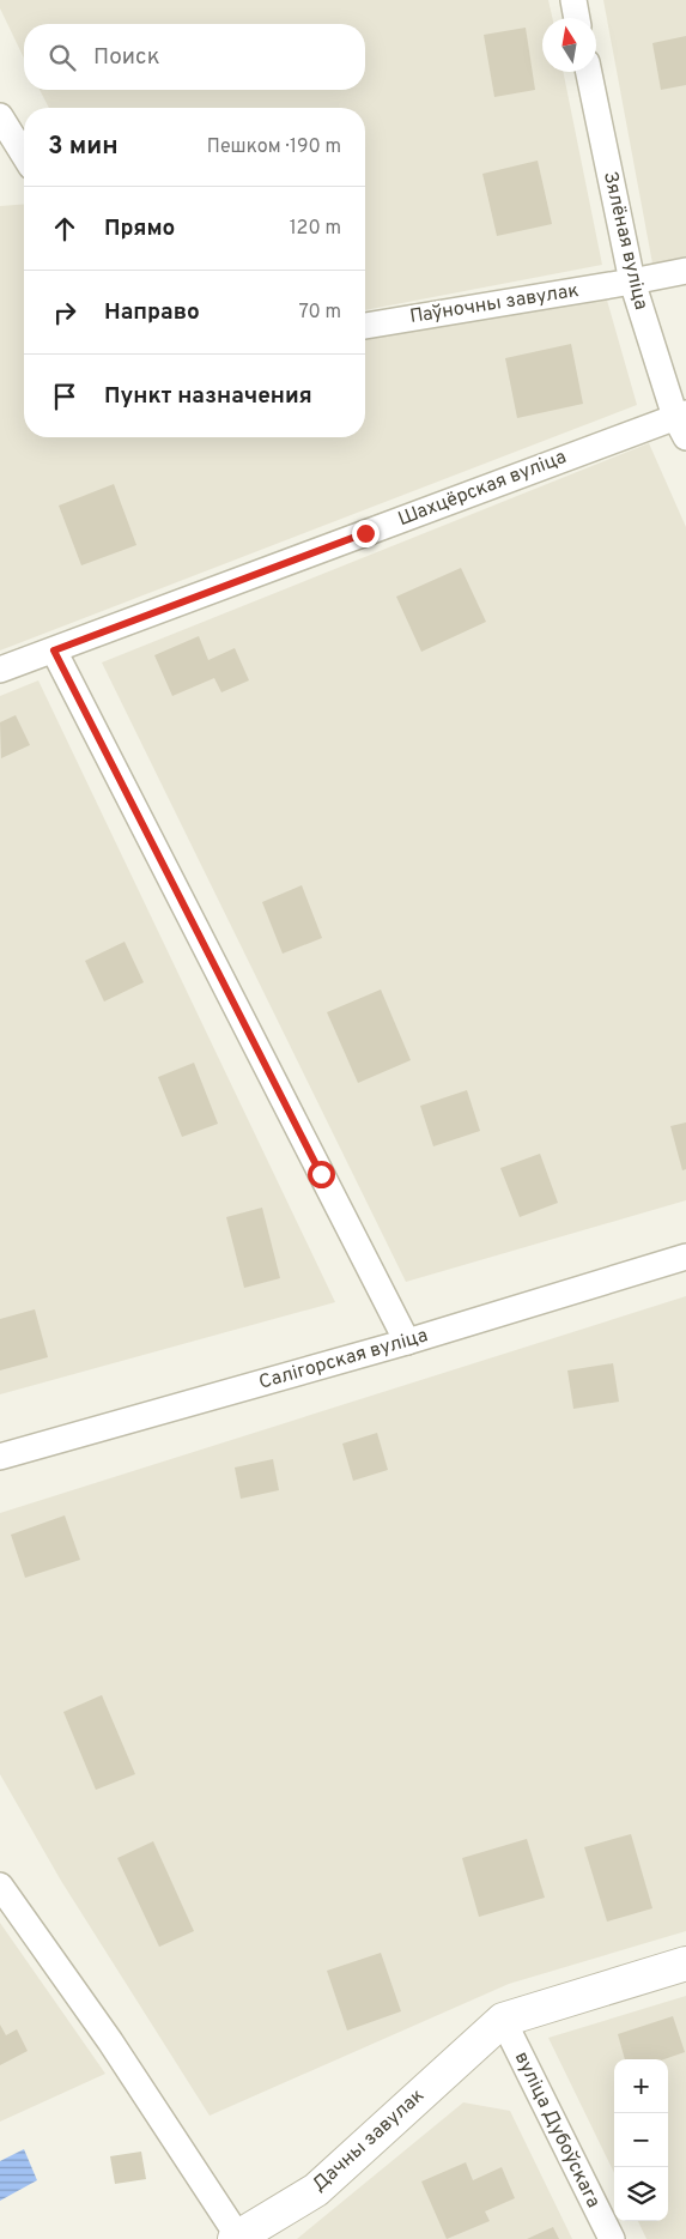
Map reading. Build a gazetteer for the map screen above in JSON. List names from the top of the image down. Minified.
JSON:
{"streets":{"street":["Зялёная вуліца","Паўночны завулак","Шахцёрская вуліца","Салігорская вуліца","вуліца Дубоўскага","Дачны завулак"]},"crossings":[["Зялёная вуліца","Паўночны завулак"],["Зялёная вуліца","Шахцёрская вуліца"],["вуліца Дубоўскага","Дачны завулак"]],"north":"top","page":{"search":"Поиск","heading":["3 мин","Пешком · 190 m"],"list":[["Прямо","120 m"],["Направо","70 m"],"Пункт назначения"],"map_buttons":["+","−"]}}
